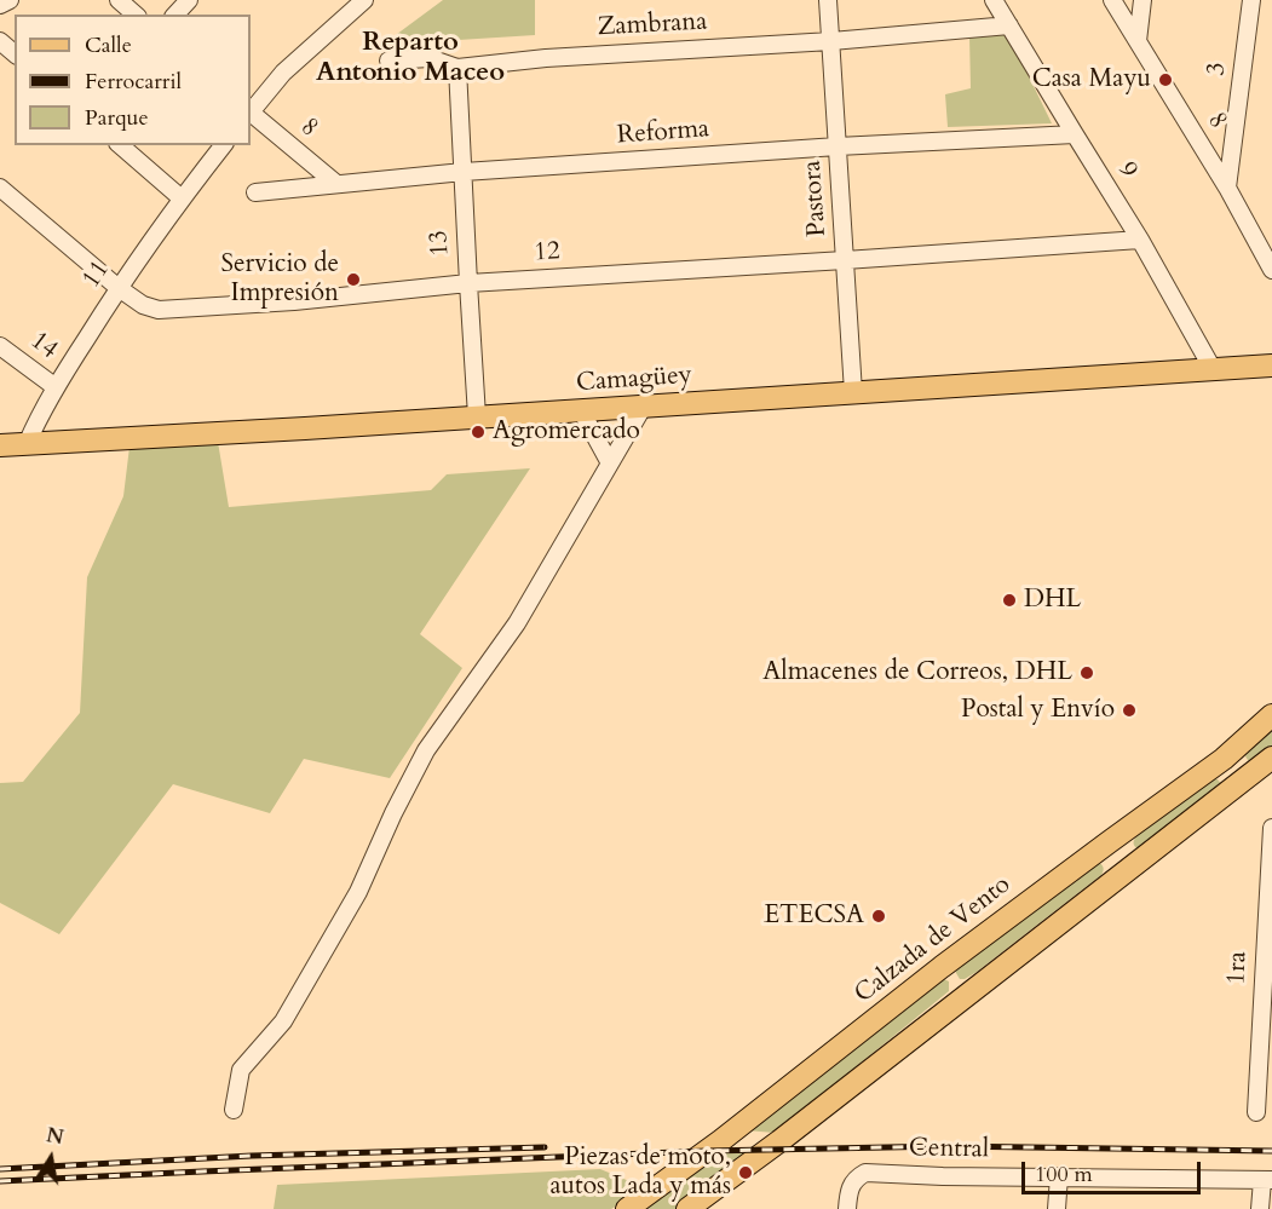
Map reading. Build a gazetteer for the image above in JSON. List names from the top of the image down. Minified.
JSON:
{"streets":{"main road":["Camagüey","Calzada de Vento"],"street":["Zambrana","3","8","Reforma","9","Pastora","13","12","11","14","1ra","Central"]},"crossings":[["Zambrana","9"],["Zambrana","Pastora"],["Zambrana","13"],["3","8"],["8","Reforma"],["Reforma","9"],["Reforma","Pastora"],["Reforma","13"],["9","12"],["9","Camagüey"],["Pastora","12"],["Pastora","Camagüey"],["13","12"],["13","Camagüey"],["12","11"],["11","14"],["11","Camagüey"]],"districts":["Reparto Antonio Maceo"],"places":["Casa Mayu","Servicio de Impresión","Agromercado","DHL","Almacenes de Correos, DHL","Postal y Envío","ETECSA","Piezas de moto, autos Lada y más"],"legend":["Calle","Ferrocarril","Parque"],"scale_bar":"100 m","north":"top"}
